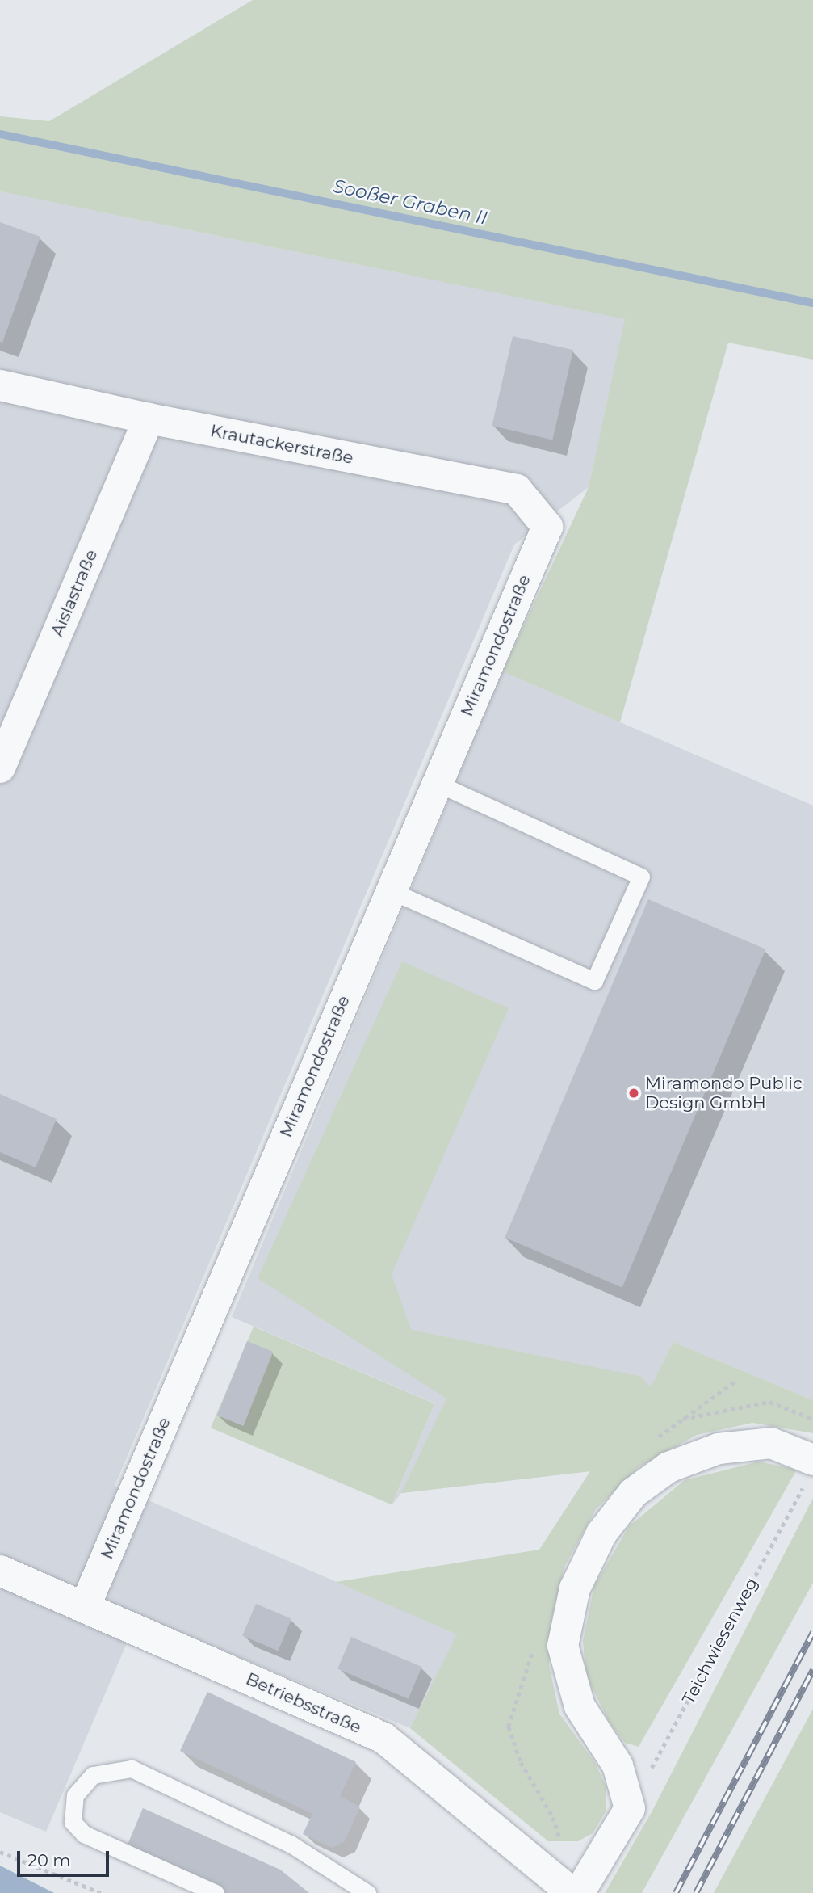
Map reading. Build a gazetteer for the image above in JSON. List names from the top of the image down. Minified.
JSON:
{"streets":{"street":["Krautackerstraße","Aislastraße","Miramondostraße","Betriebsstraße"],"path":["Teichwiesenweg"]},"crossings":[["Krautackerstraße","Aislastraße"],["Krautackerstraße","Miramondostraße"],["Miramondostraße","Betriebsstraße"]],"water":["Sooßer Graben II"],"places":["Miramondo Public Design GmbH"],"scale_bar":"20 m"}
